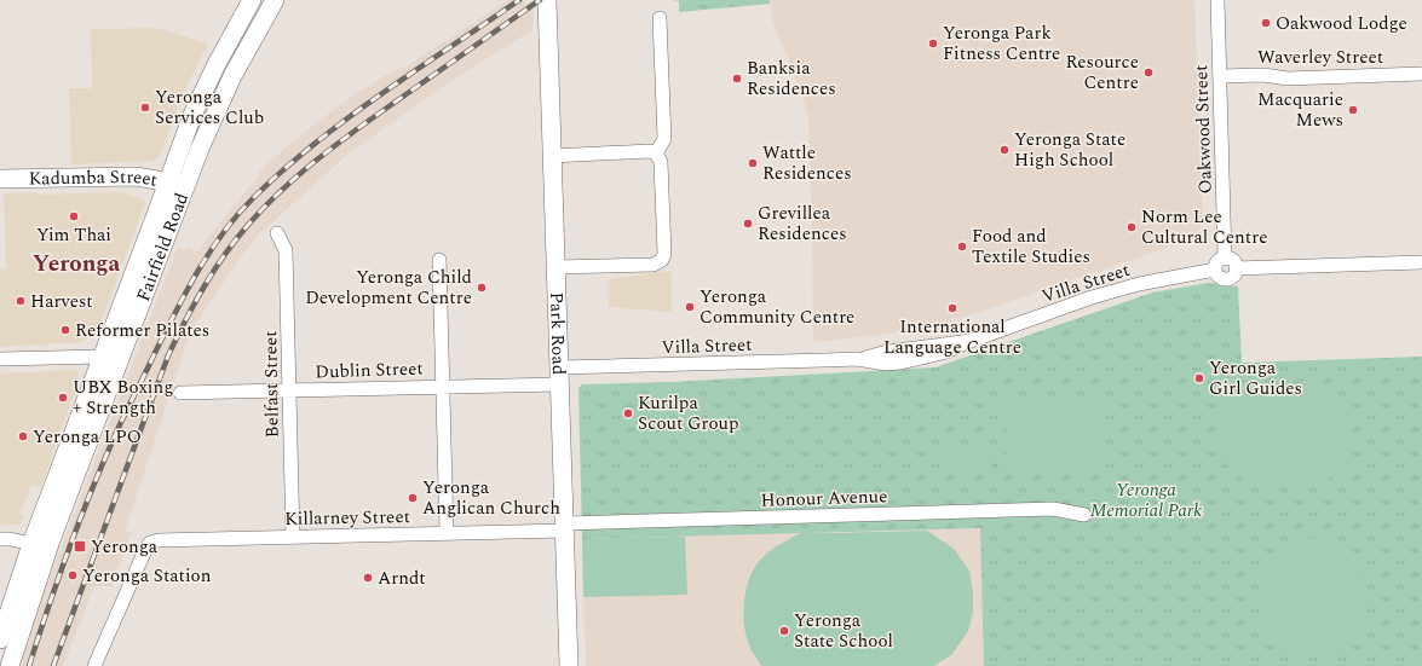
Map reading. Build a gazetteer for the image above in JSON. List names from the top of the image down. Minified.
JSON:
{"streets":{"main road":["Kadumba Street","Fairfield Road","Park Road"],"street":["Waverley Street","Oakwood Street","Villa Street","Dublin Street","Belfast Street","Honour Avenue","Killarney Street"]},"crossings":[["Waverley Street","Oakwood Street"],["Oakwood Street","Villa Street"],["Kadumba Street","Fairfield Road"],["Villa Street","Park Road"],["Villa Street","Dublin Street"],["Park Road","Dublin Street"],["Park Road","Honour Avenue"],["Park Road","Killarney Street"],["Dublin Street","Belfast Street"],["Belfast Street","Killarney Street"],["Honour Avenue","Killarney Street"]],"districts":["Yeronga"],"parks":["Yeronga Memorial Park"],"places":{"other":["Oakwood Lodge","Yeronga Park Fitness Centre","Resource Centre","Banksia Residences","Yeronga Services Club","Macquarie Mews","Yeronga State High School","Wattle Residences","Yim Thai","Grevillea Residences","Norm Lee Cultural Centre","Food and Textile Studies","Yeronga Child Development Centre","Harvest","Yeronga Community Centre","International Language Centre","Reformer Pilates","Yeronga Girl Guides","UBX Boxing + Strength","Kurilpa Scout Group","Yeronga LPO","Yeronga Anglican Church","Yeronga Station","Arndt","Yeronga State School"],"transit":["Yeronga"]}}
